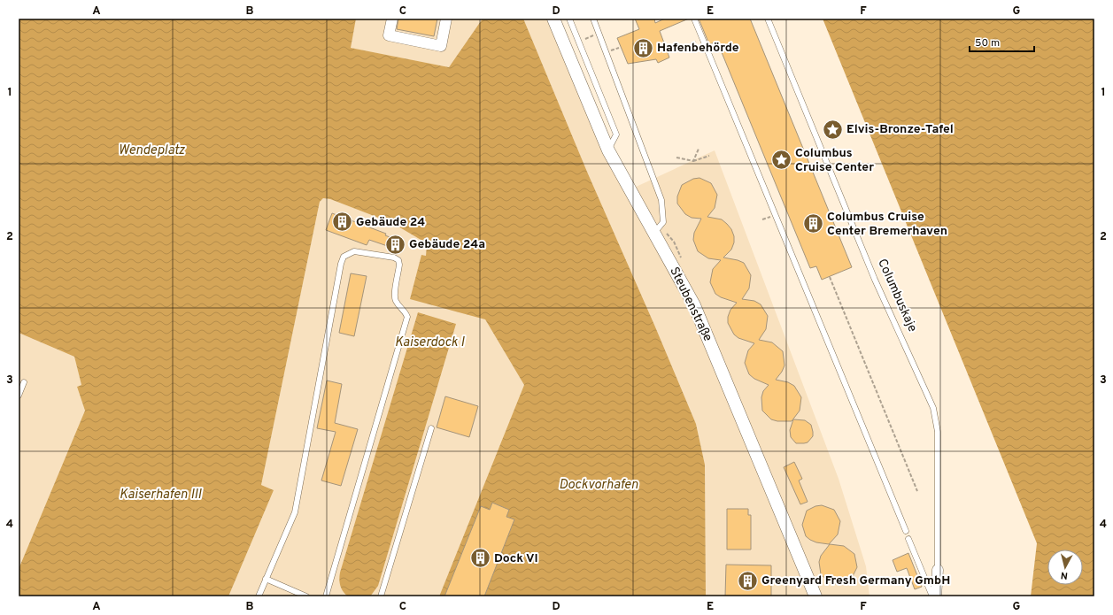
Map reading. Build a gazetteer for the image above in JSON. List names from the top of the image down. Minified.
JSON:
{"streets":{"street":["Columbuskaje","Steubenstraße"]},"water":["Wendeplatz","Kaiserdock I","Dockvorhafen","Kaiserhafen III"],"places":{"building":["Hafenbehörde","Gebäude 24","Columbus Cruise Center Bremerhaven","Gebäude 24a","Dock VI","Greenyard Fresh Germany GmbH"],"place":["Elvis-Bronze-Tafel","Columbus Cruise Center"]},"scale_bar":"50 m","north":"bottom","grid":{"columns":["A","B","C","D","E","F","G"],"rows":["1","2","3","4"]}}
